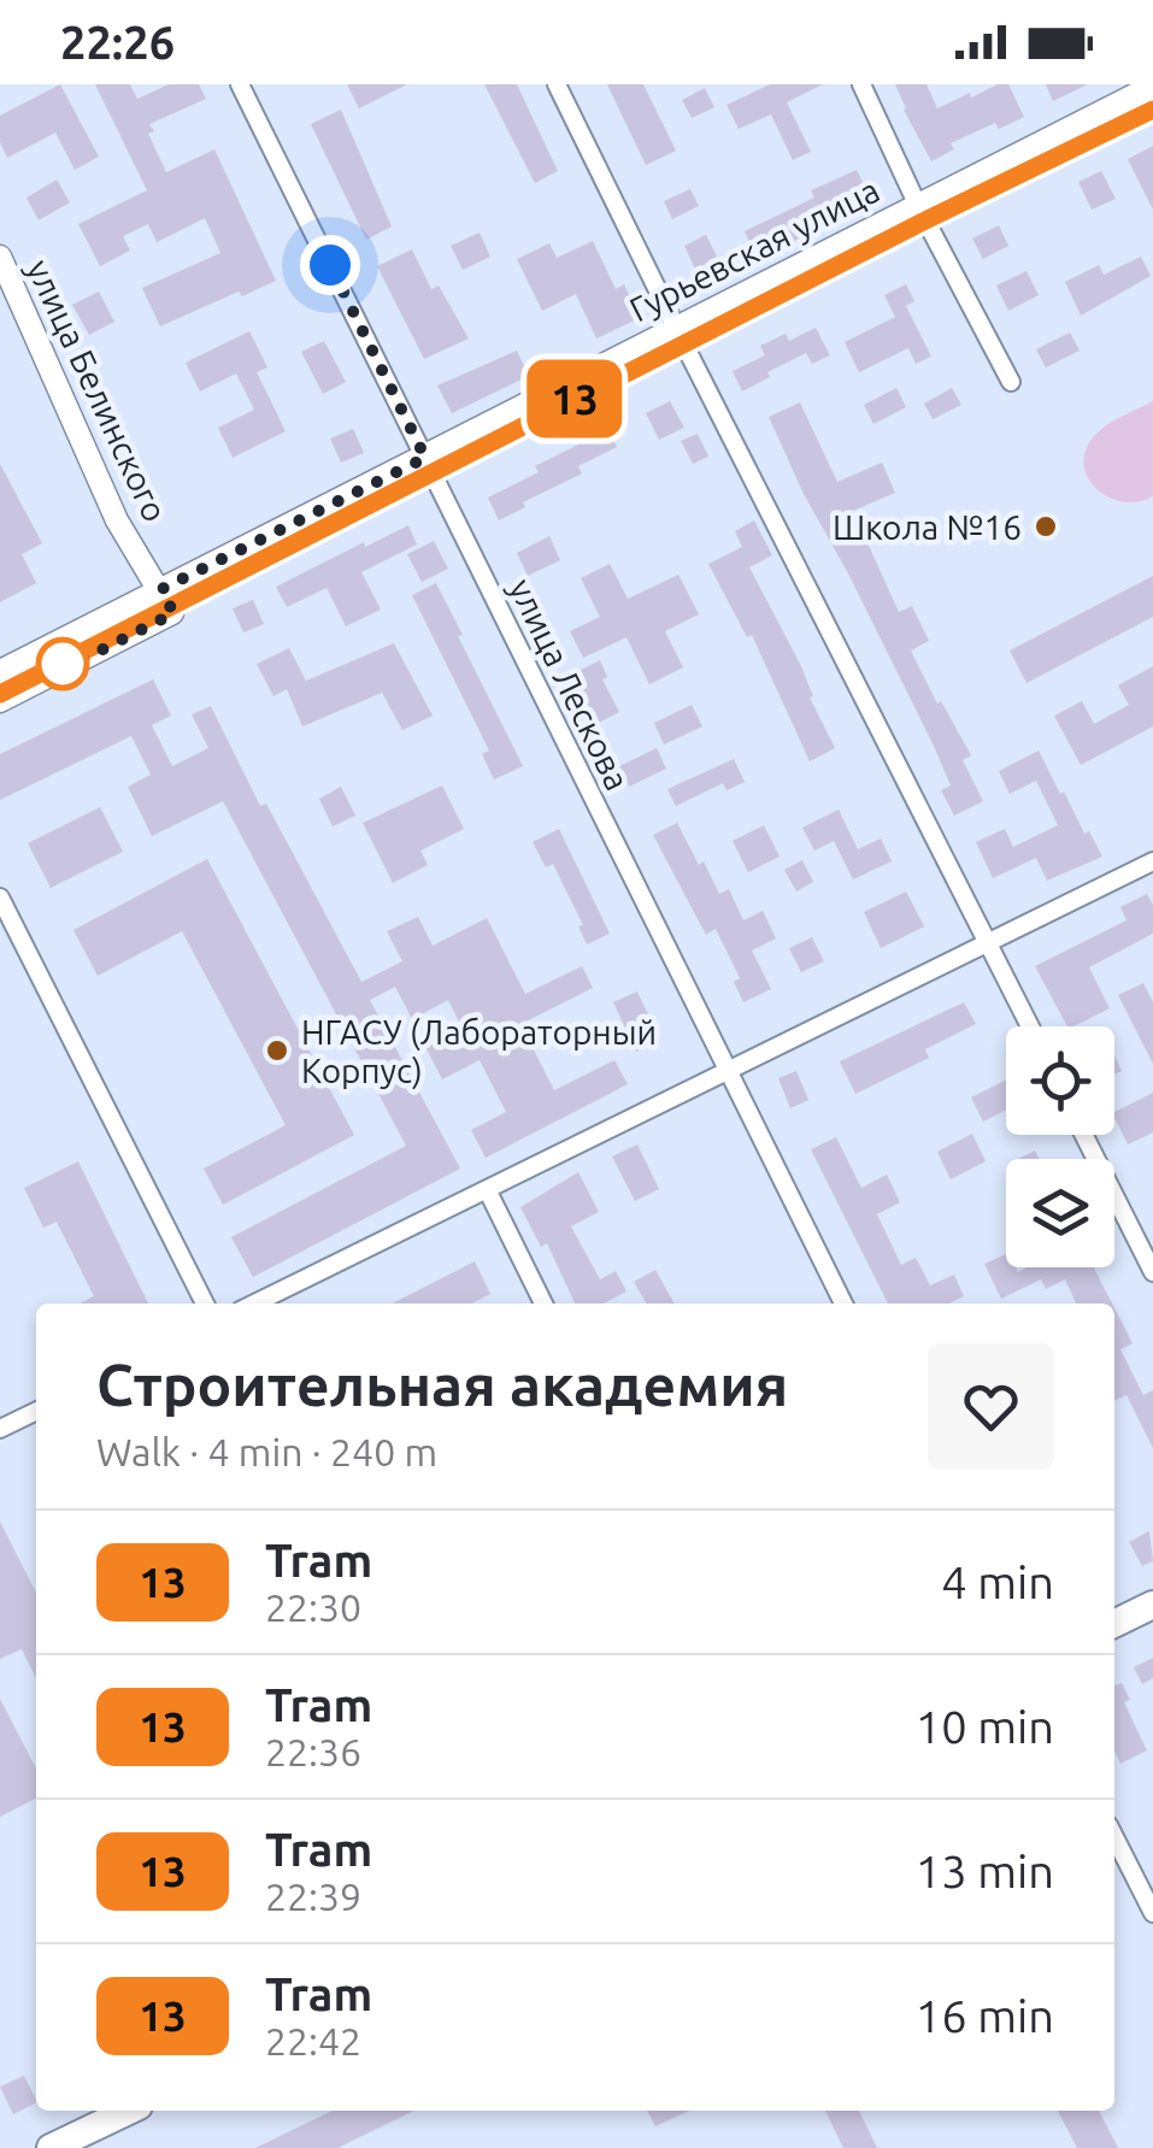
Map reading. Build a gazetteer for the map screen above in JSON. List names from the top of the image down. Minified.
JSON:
{"streets":{"street":["Гурьевская улица","улица Белинского","улица Лескова"]},"crossings":[["Гурьевская улица","улица Белинского"],["Гурьевская улица","улица Лескова"]],"places":["Школа №16","НГАСУ (Лабораторный Корпус)"],"lines":["tram line 13"],"page":{"status":"22:26","on_map":"13","heading":["Строительная академия","Walk · 4 min · 240 m"],"list":[{"mark":"13","name":"Tram","note":"22:30","value":"4 min"},{"mark":"13","name":"Tram","note":"22:36","value":"10 min"},{"mark":"13","name":"Tram","note":"22:39","value":"13 min"},{"mark":"13","name":"Tram","note":"22:42","value":"16 min"}]}}
